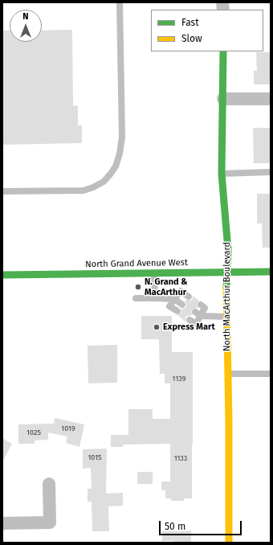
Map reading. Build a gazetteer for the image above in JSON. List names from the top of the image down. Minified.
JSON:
{"streets":{"street":["North Grand Avenue West","North MacArthur Boulevard"]},"crossings":[["North Grand Avenue West","North MacArthur Boulevard"]],"places":["N. Grand & MacArthur","Express Mart"],"house_numbers":["1139","1019","1025","1015","1133"],"legend":["Fast","Slow"],"scale_bar":"50 m","north":"top"}
